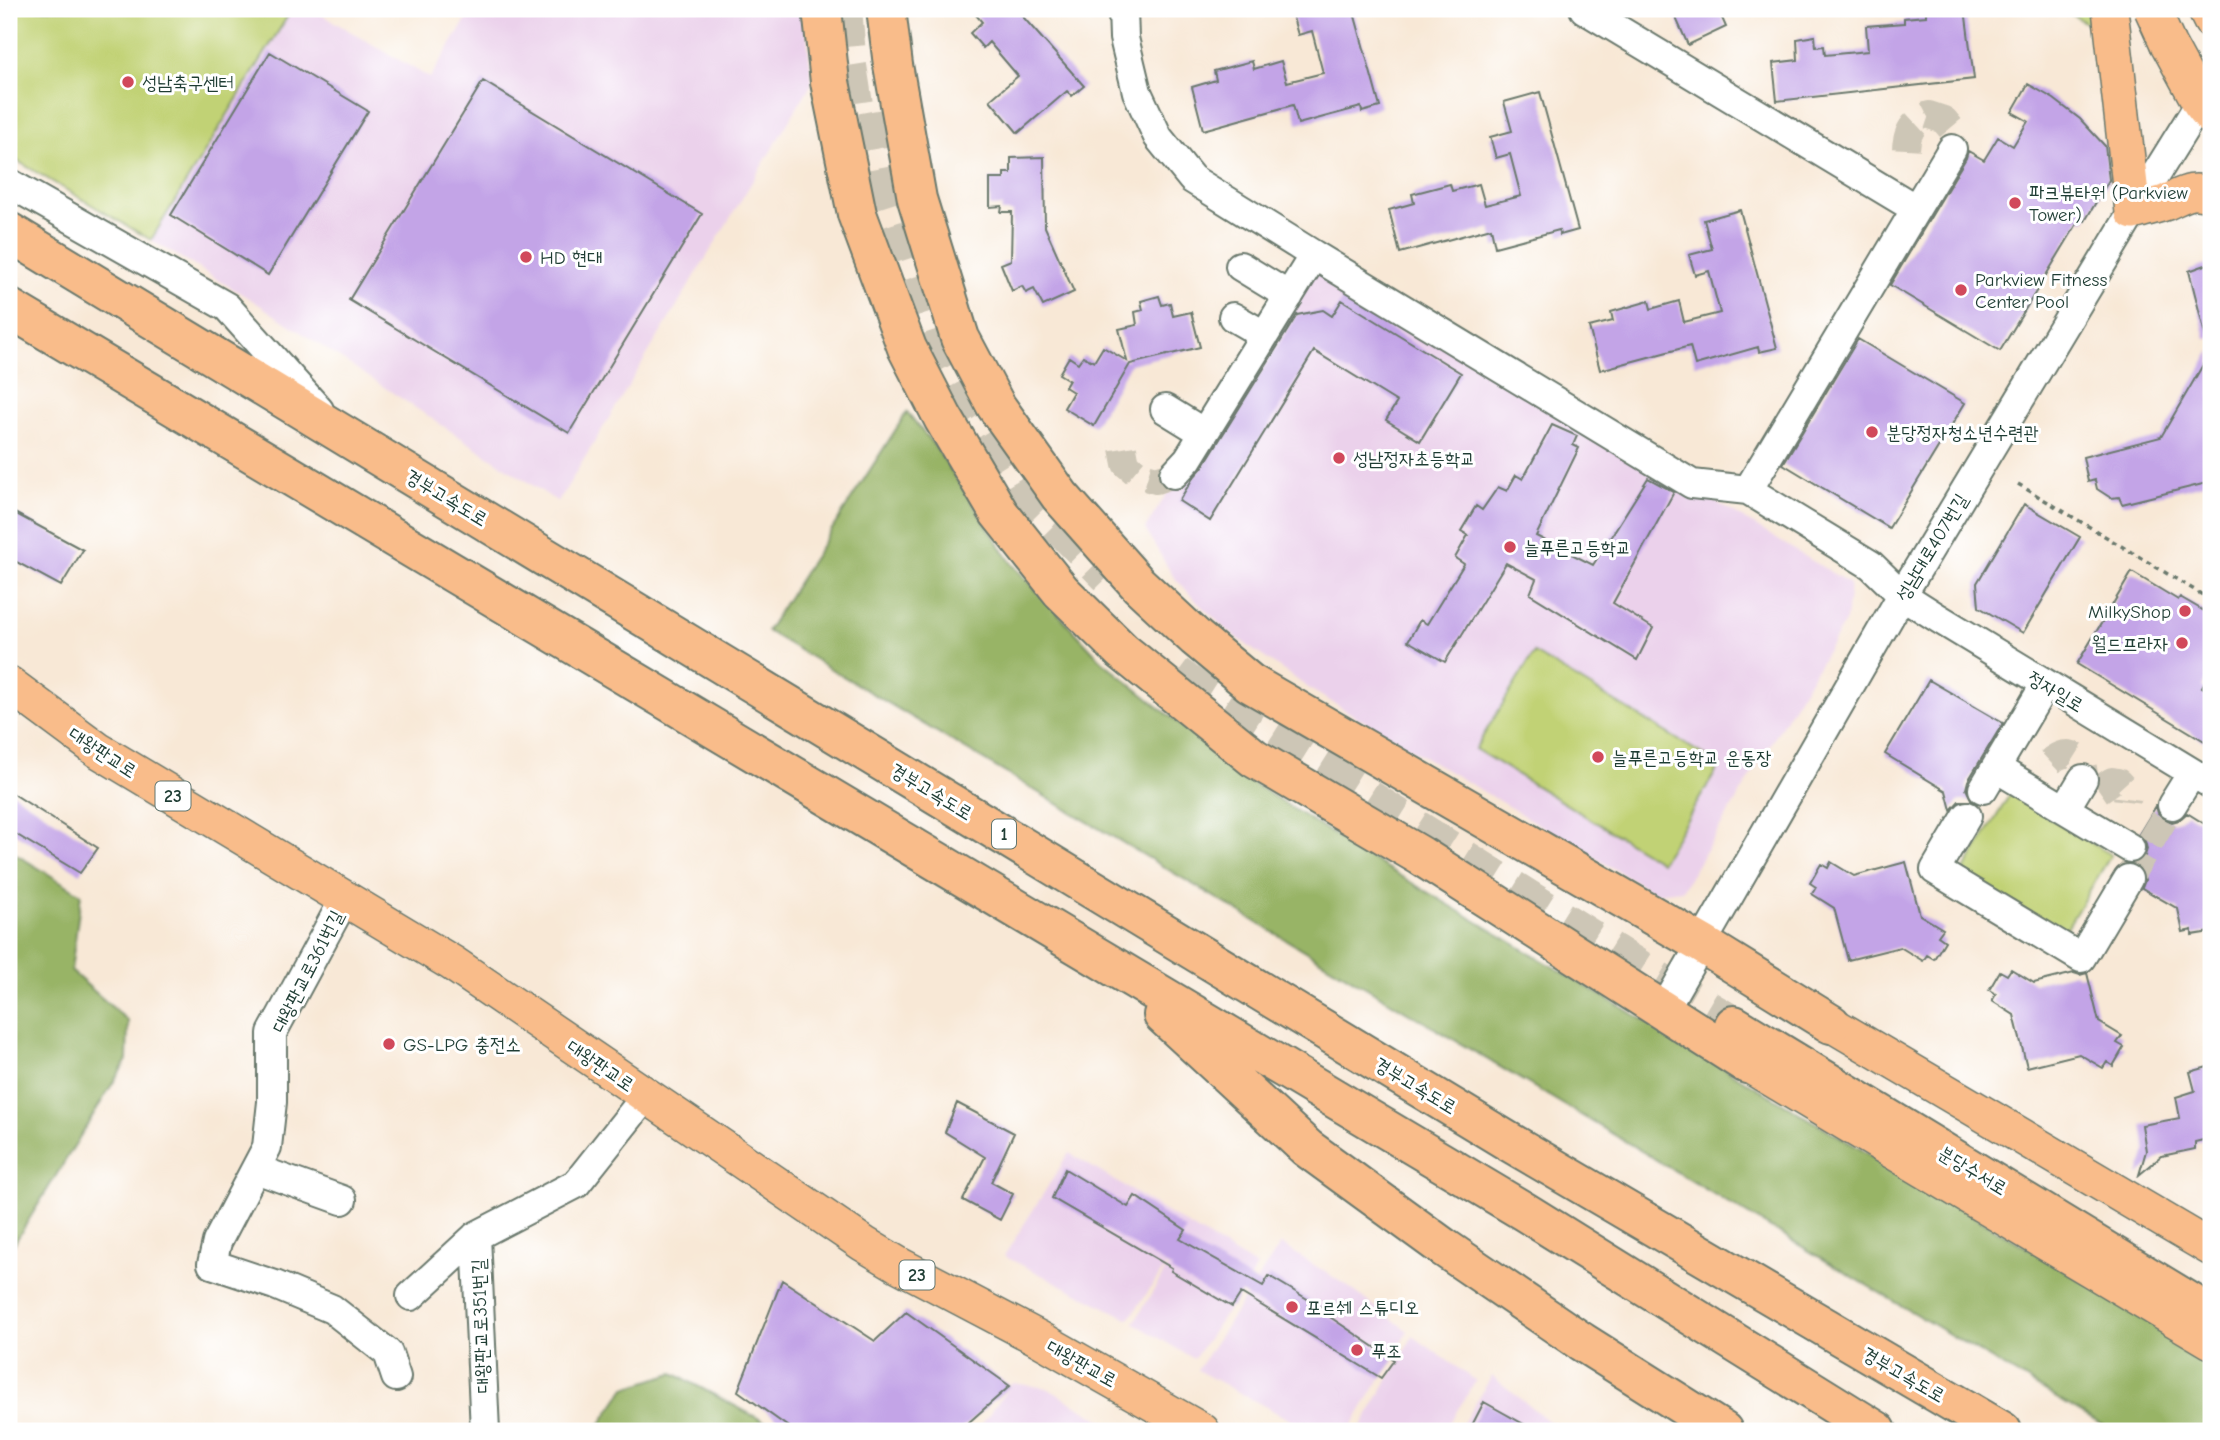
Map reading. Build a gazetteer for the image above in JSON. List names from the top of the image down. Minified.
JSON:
{"streets":{"highway":["경부고속도로","1","분당수서로"],"main road":["대왕판교로","23"],"street":["성남대로407번길","정자일로","대왕판교로361번길","대왕판교로351번길"]},"crossings":[["성남대로407번길","정자일로"],["대왕판교로","대왕판교로361번길"],["대왕판교로","대왕판교로351번길"]],"places":["성남축구센터","파크뷰타워 (Parkview Tower)","HD 현대","Parkview Fitness Center Pool","분당정자청소년수련관","성남정자초등학교","늘푸른고등학교","MilkyShop","월드프라자","늘푸른고등학교 운동장","GS-LPG 충전소","포르쉐 스튜디오","푸조"]}
